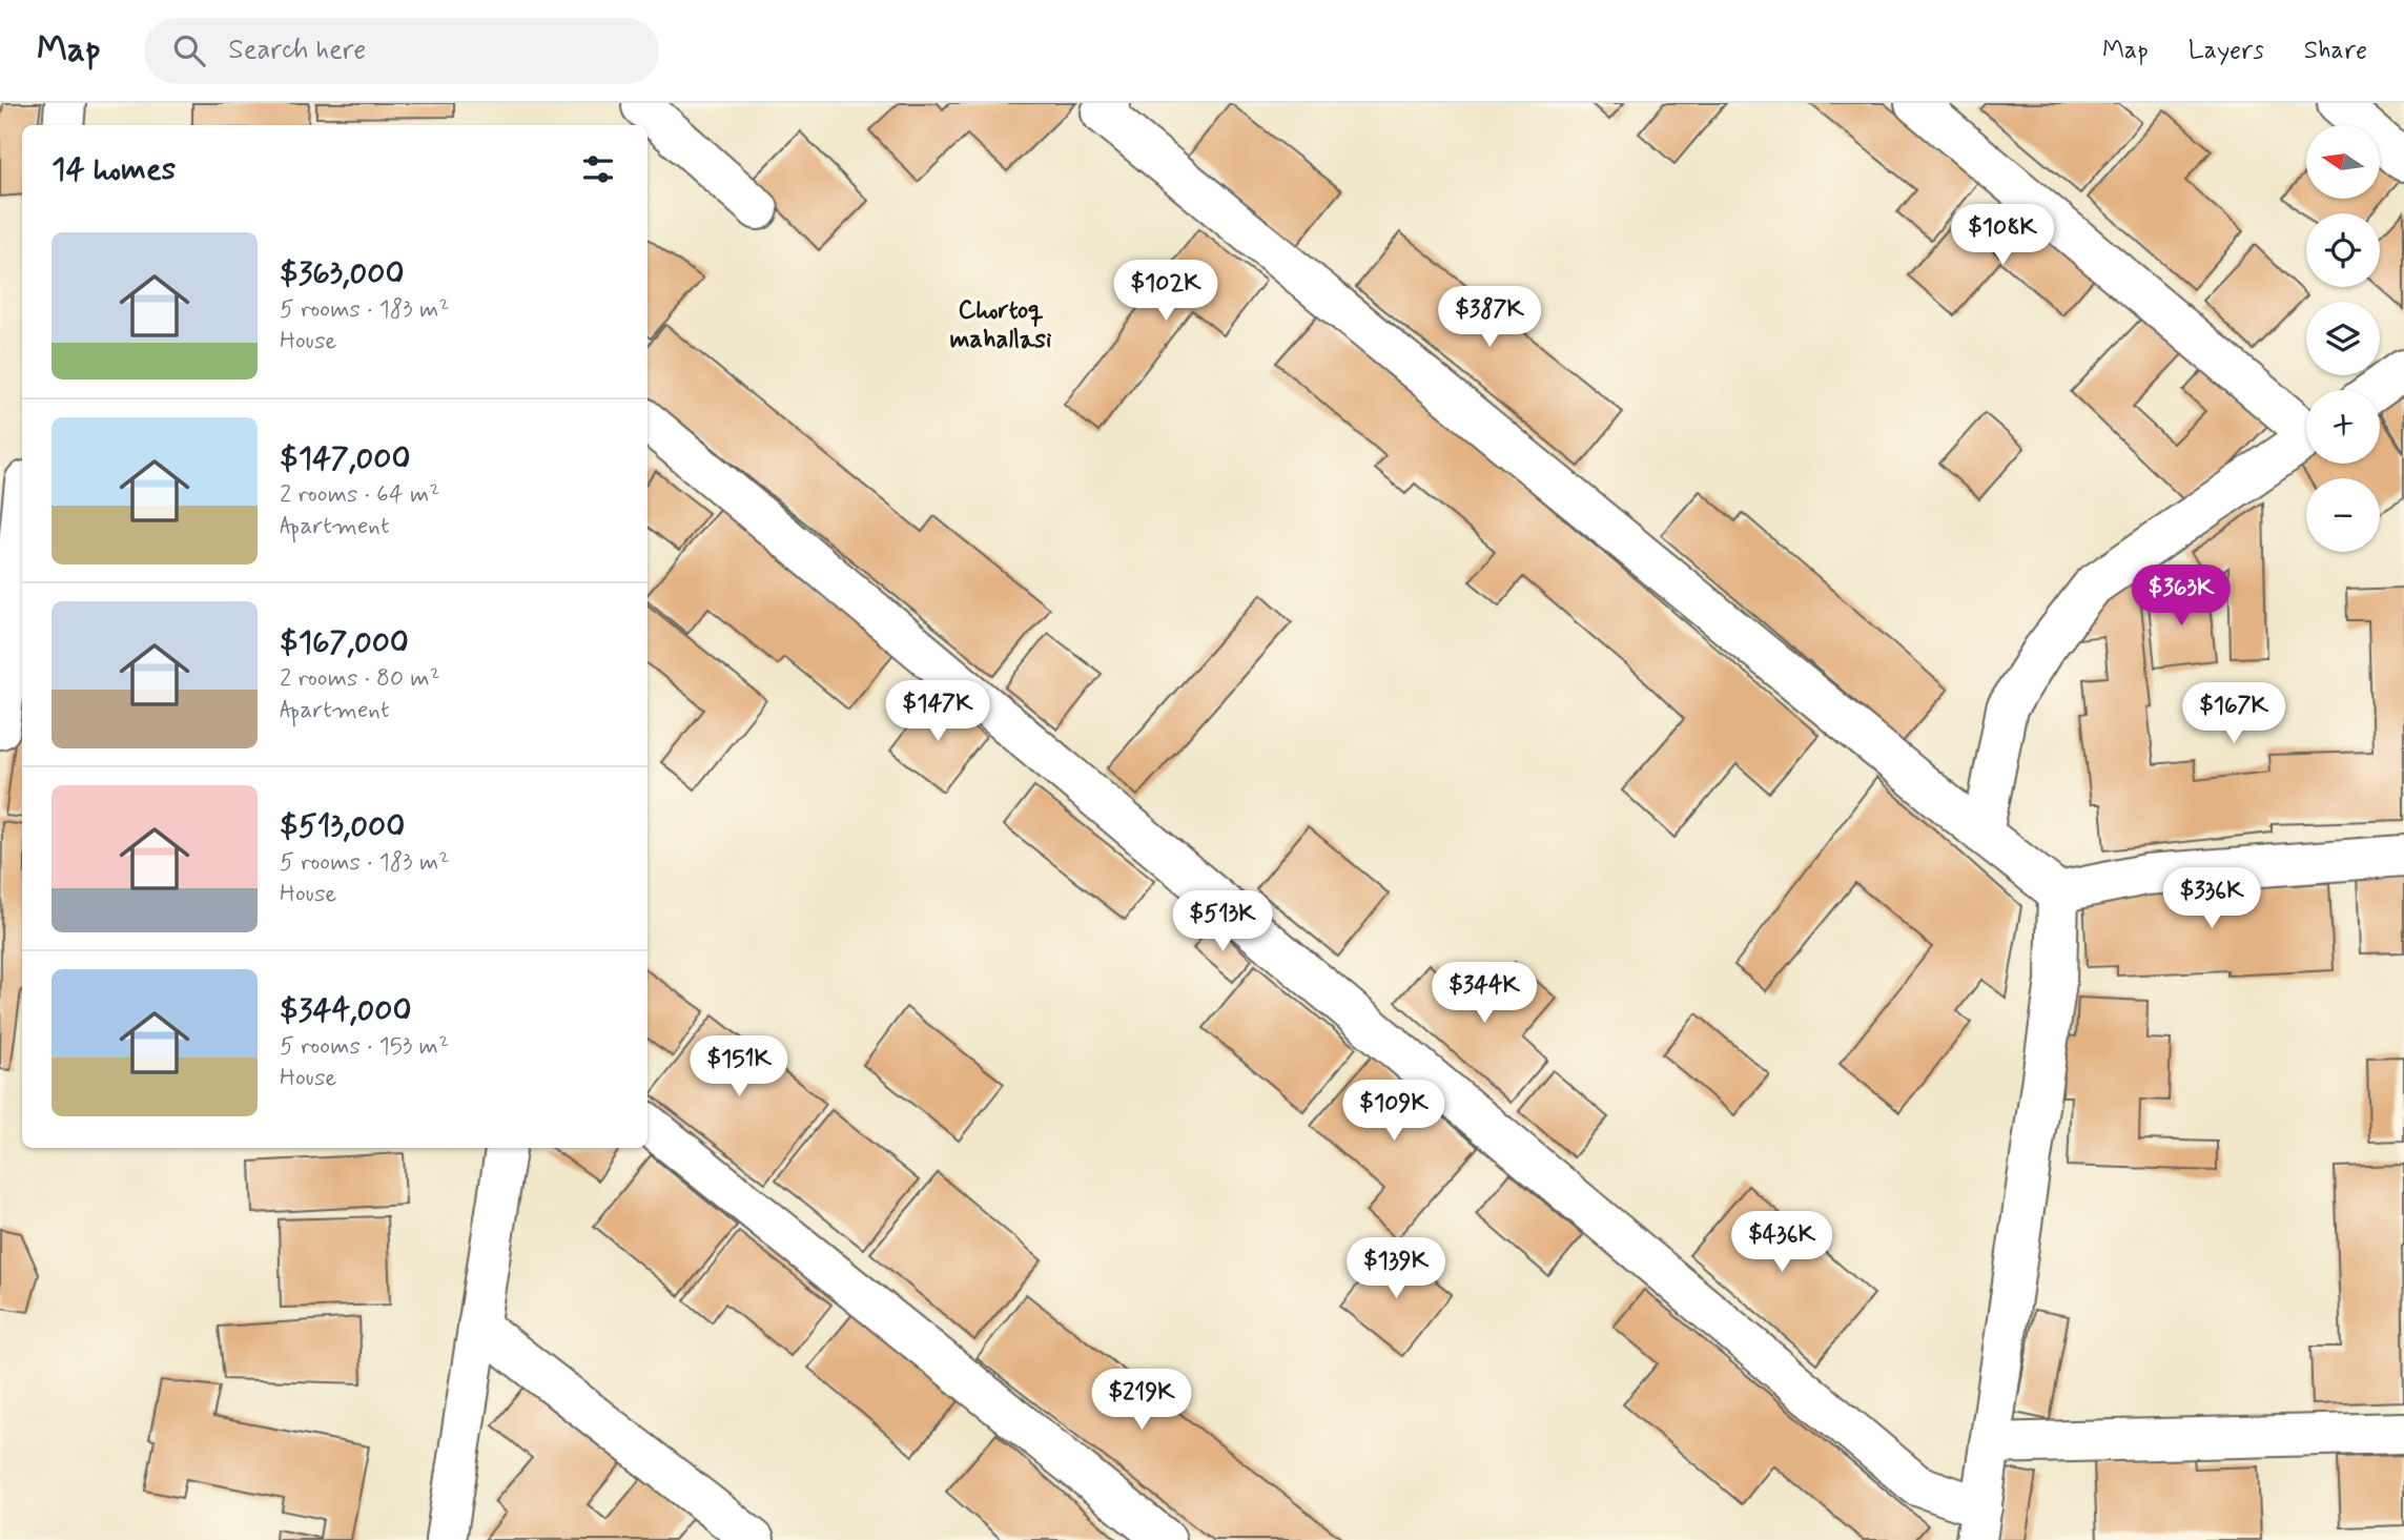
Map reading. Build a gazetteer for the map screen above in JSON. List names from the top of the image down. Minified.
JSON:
{"districts":["Chortoq mahallasi"],"north":"left","page":{"header":"Map","search":"Search here","nav":["Map","Layers","Share"],"map_buttons":["+","−"],"heading":"14 homes","price":["$108K","$102K","$387K","$363K","$147K","$167K","$336K","$513K","$344K","$151K","$109K","$436K","$139K","$219K"],"list":[{"name":"$363,000","note":"5 rooms · 183 m² · House"},{"name":"$147,000","note":"2 rooms · 64 m² · Apartment"},{"name":"$167,000","note":"2 rooms · 80 m² · Apartment"},{"name":"$513,000","note":"5 rooms · 183 m² · House"},{"name":"$344,000","note":"5 rooms · 153 m² · House"}]}}
